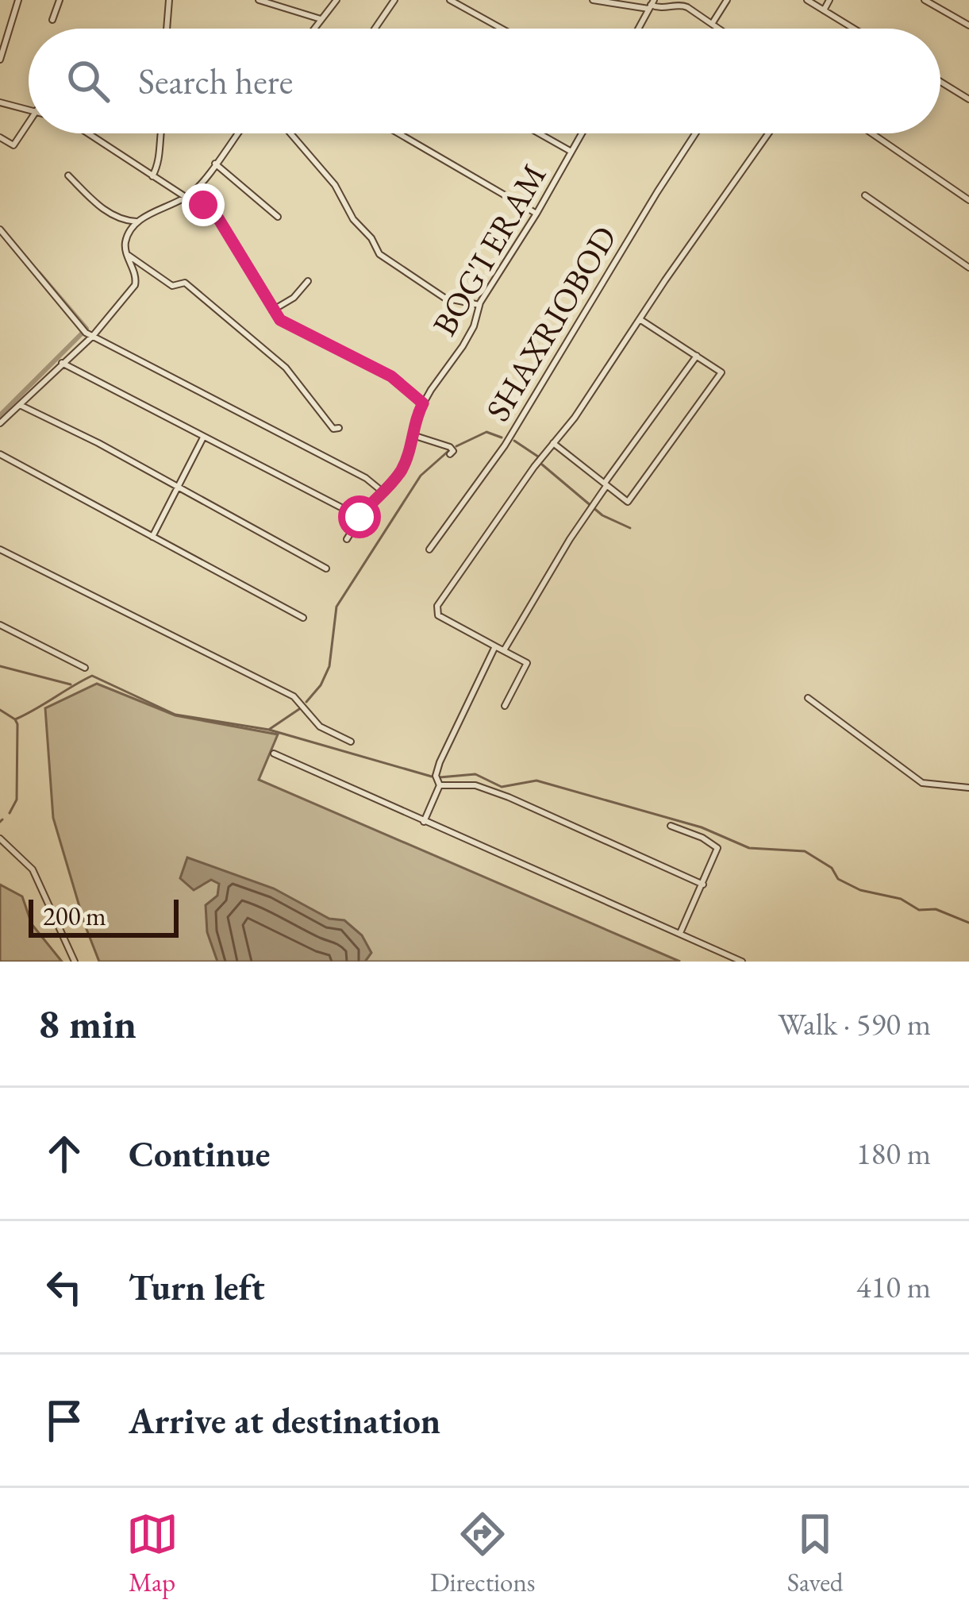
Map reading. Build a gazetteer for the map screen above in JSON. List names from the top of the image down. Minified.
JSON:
{"streets":{"street":["BOG'I ERAM","SHAXRIOBOD"]},"scale_bar":"200 m","page":{"search":"Search here","scale":"200 m","heading":["8 min","Walk · 590 m"],"list":[["Continue","180 m"],["Turn left","410 m"],"Arrive at destination"],"nav":["Map","Directions","Saved"]}}
